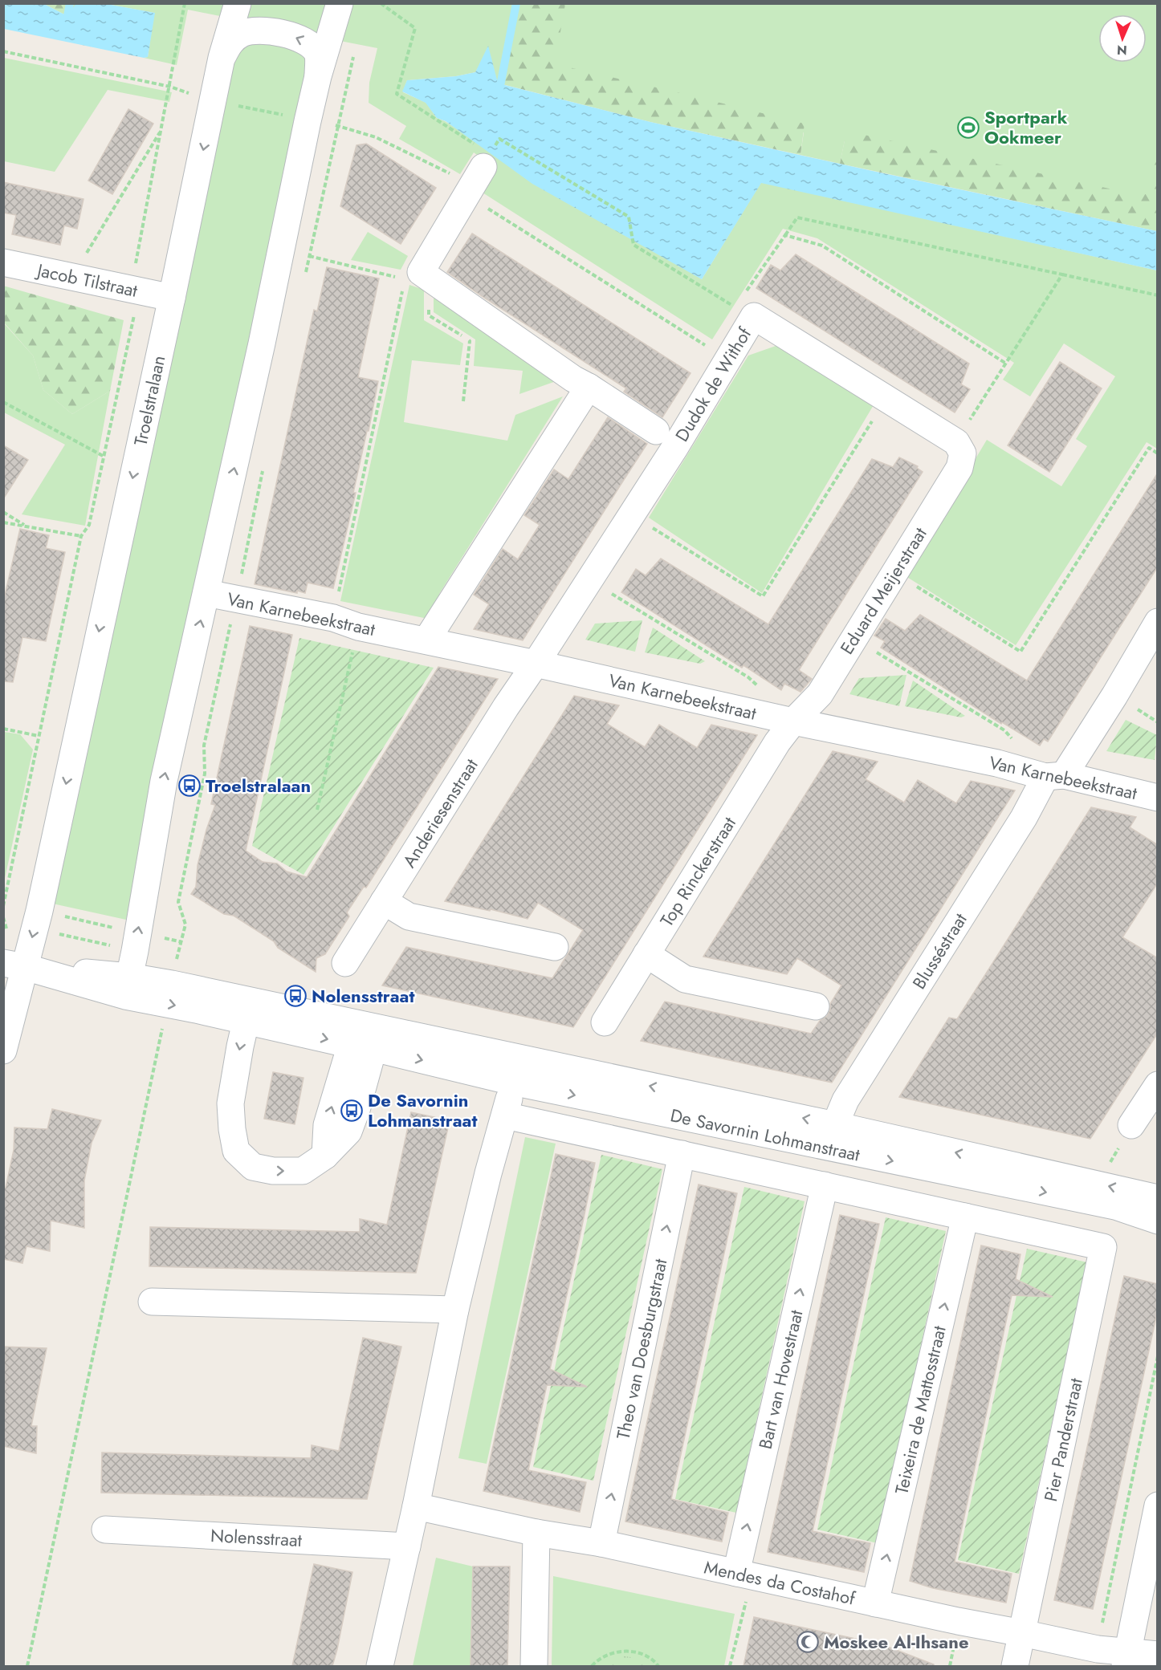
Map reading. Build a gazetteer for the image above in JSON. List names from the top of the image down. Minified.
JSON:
{"streets":{"street":["Jacob Tilstraat","Dudok de Withof","Troelstralaan","Eduard Meijerstraat","Van Karnebeekstraat","Anderiesenstraat","Top Rinckerstraat","Blusséstraat","De Savornin Lohmanstraat","Theo van Doesburgstraat","Bart van Hovestraat","Teixeira de Mattosstraat","Pier Panderstraat","Nolensstraat","Mendes da Costahof"]},"crossings":[["Jacob Tilstraat","Troelstralaan"],["Dudok de Withof","Eduard Meijerstraat"],["Dudok de Withof","Van Karnebeekstraat"],["Dudok de Withof","Anderiesenstraat"],["Troelstralaan","De Savornin Lohmanstraat"],["Eduard Meijerstraat","Van Karnebeekstraat"],["Eduard Meijerstraat","Top Rinckerstraat"],["Van Karnebeekstraat","Anderiesenstraat"],["Van Karnebeekstraat","Top Rinckerstraat"],["Van Karnebeekstraat","Blusséstraat"],["Blusséstraat","De Savornin Lohmanstraat"],["De Savornin Lohmanstraat","Theo van Doesburgstraat"],["De Savornin Lohmanstraat","Bart van Hovestraat"],["De Savornin Lohmanstraat","Teixeira de Mattosstraat"],["De Savornin Lohmanstraat","Pier Panderstraat"],["Theo van Doesburgstraat","Mendes da Costahof"],["Bart van Hovestraat","Mendes da Costahof"],["Teixeira de Mattosstraat","Mendes da Costahof"],["Pier Panderstraat","Mendes da Costahof"]],"one_way":["Bart van Hovestraat","Teixeira de Mattosstraat"],"places":{"sports":["Sportpark Ookmeer"],"bus stop":["Troelstralaan","Nolensstraat","De Savornin Lohmanstraat"],"mosque":["Moskee Al-Ihsane"]},"north":"bottom"}
